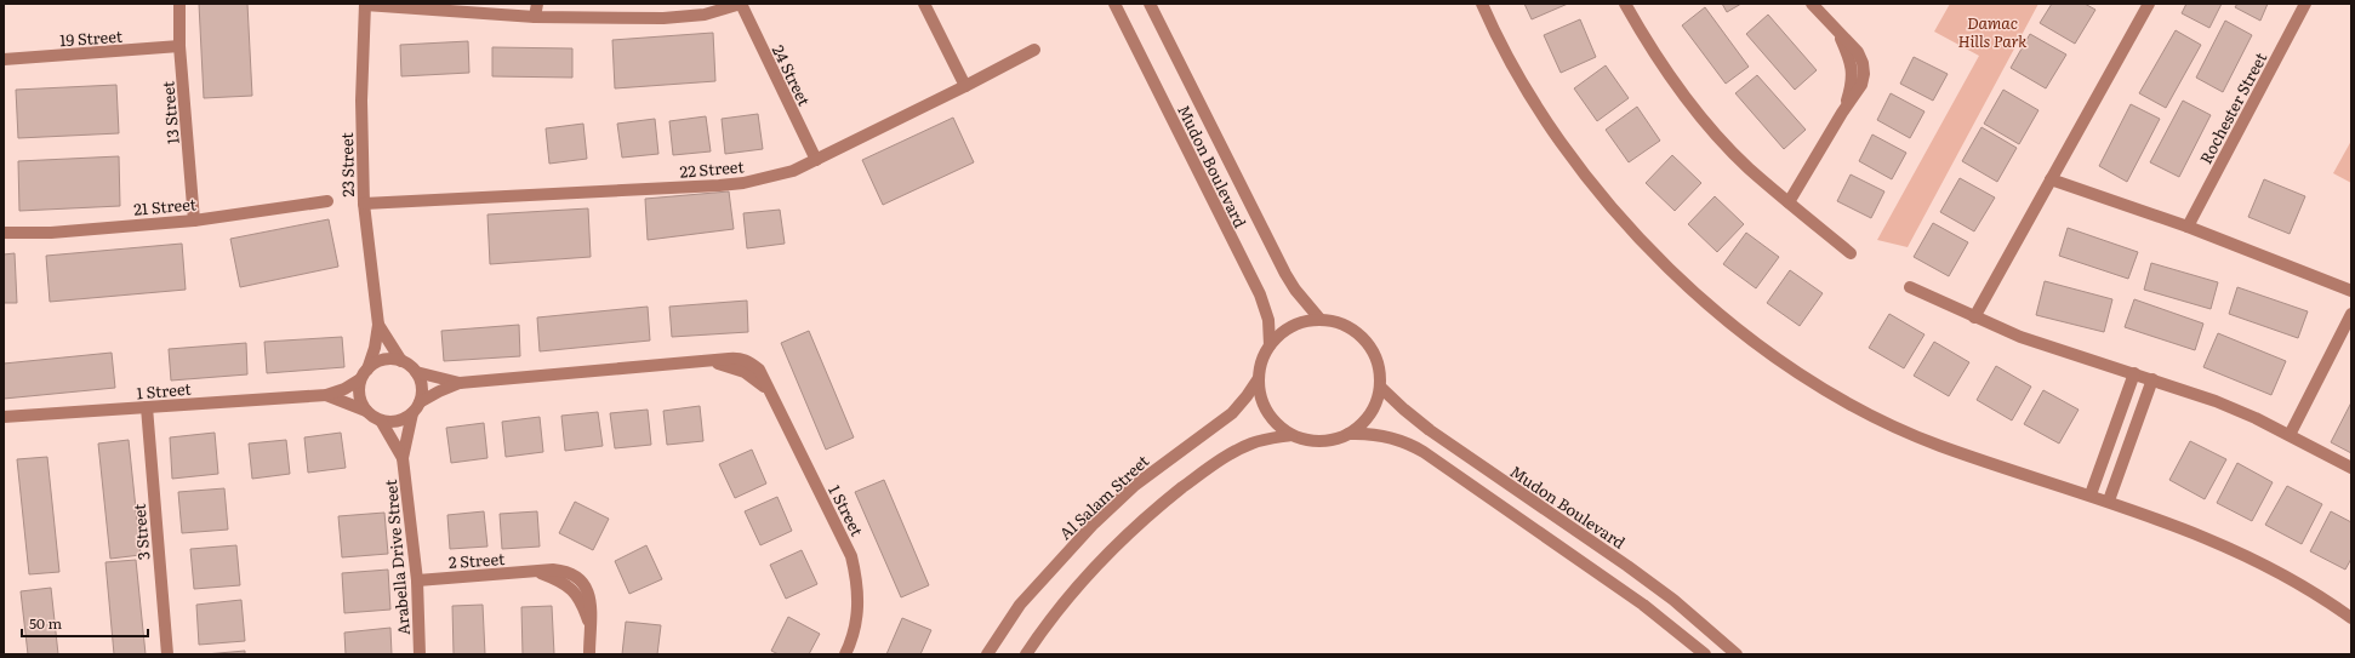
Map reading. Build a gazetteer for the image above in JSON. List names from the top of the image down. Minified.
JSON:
{"streets":{"street":["19 Street","24 Street","Rochester Street","13 Street","23 Street","Mudon Boulevard","22 Street","21 Street","1 Street","Al Salam Street","3 Street","Arabella Drive Street","2 Street"]},"crossings":[["19 Street","13 Street"],["24 Street","22 Street"],["13 Street","21 Street"],["23 Street","22 Street"],["Mudon Boulevard","Al Salam Street"],["1 Street","3 Street"],["Arabella Drive Street","2 Street"]],"parks":["Damac Hills Park"],"scale_bar":"50 m"}
